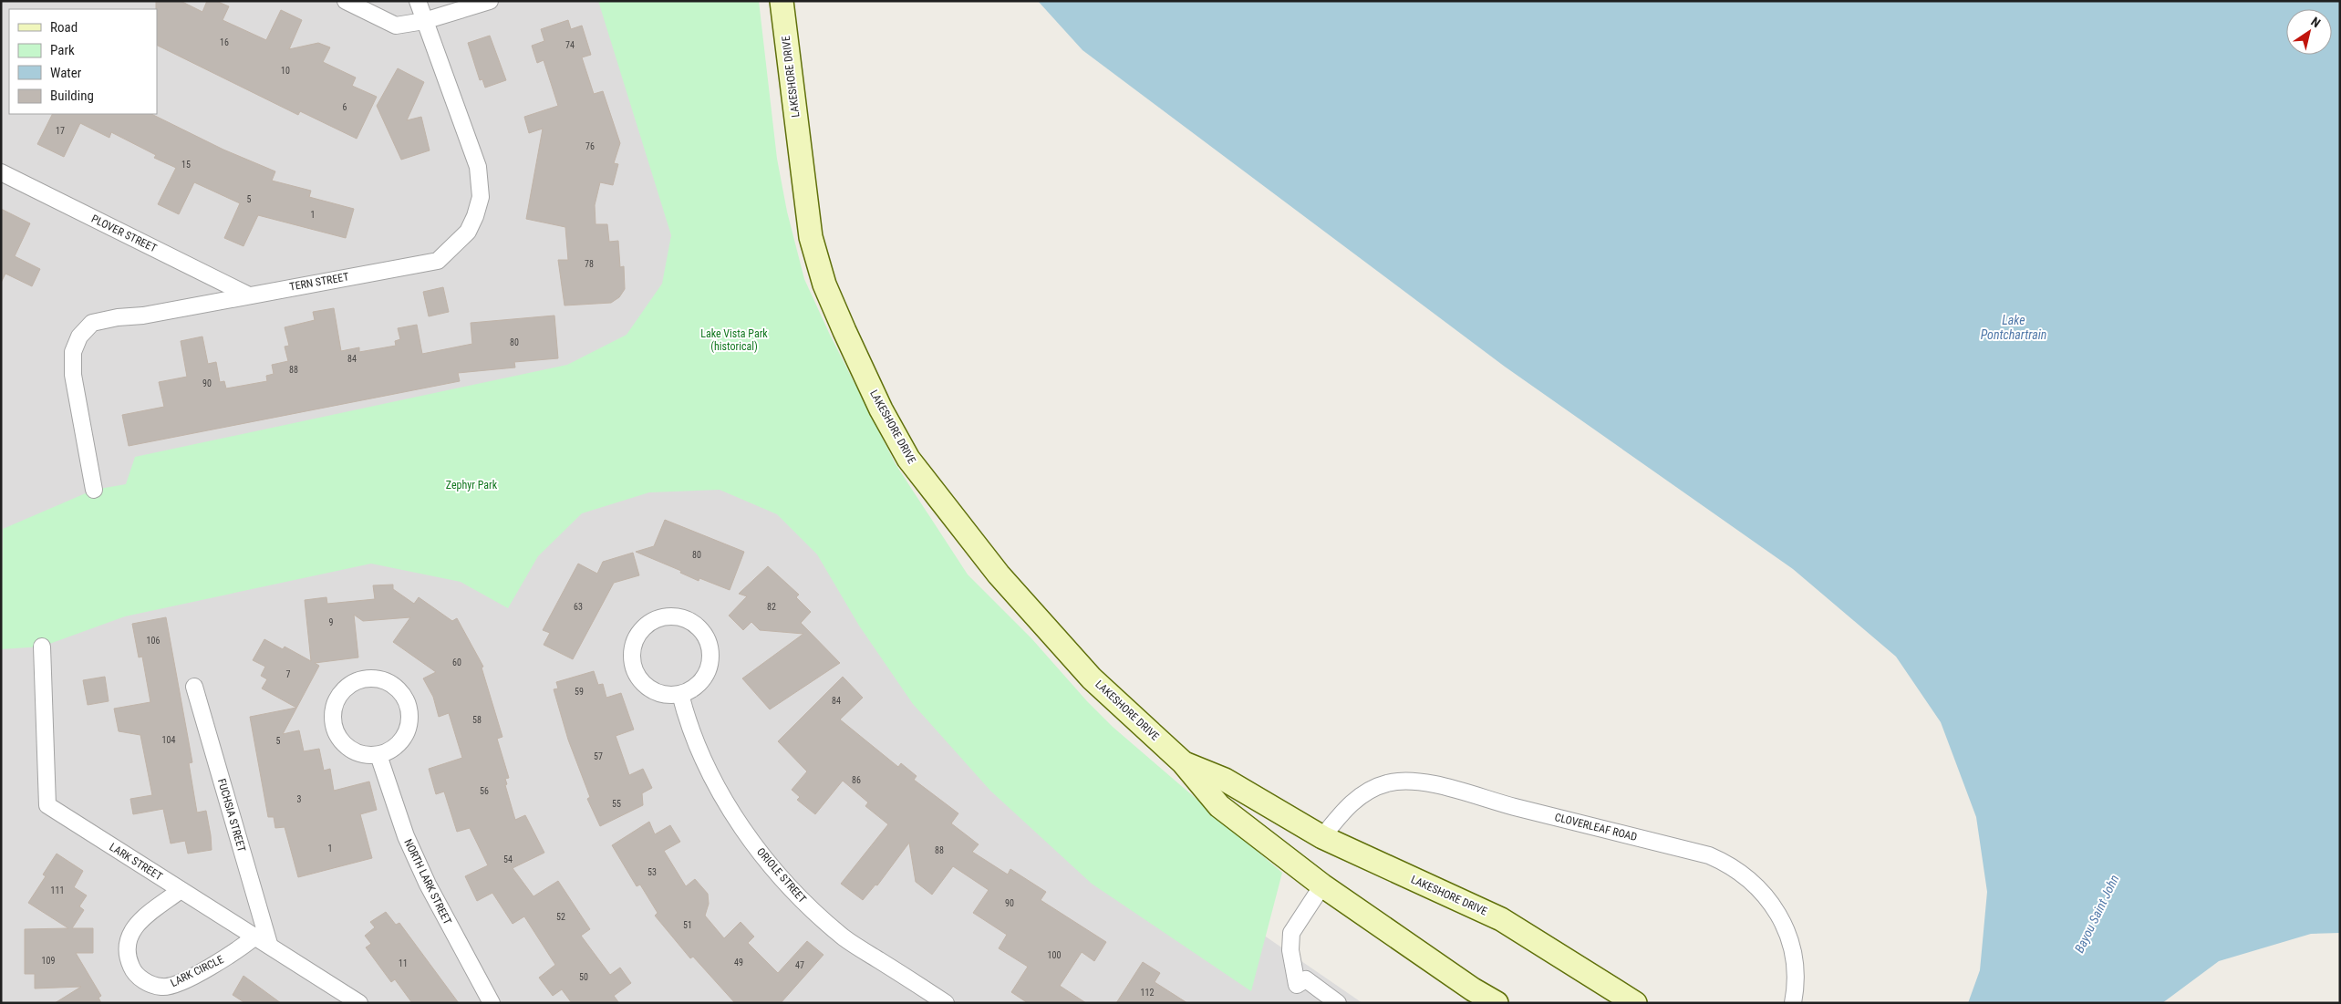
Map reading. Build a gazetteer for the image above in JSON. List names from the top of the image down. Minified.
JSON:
{"streets":{"street":["LAKESHORE DRIVE","PLOVER STREET","TERN STREET","FUCHSIA STREET","CLOVERLEAF ROAD","LARK STREET","ORIOLE STREET","NORTH LARK STREET","LARK CIRCLE"]},"crossings":[["LAKESHORE DRIVE","CLOVERLEAF ROAD"],["PLOVER STREET","TERN STREET"],["FUCHSIA STREET","LARK STREET"],["FUCHSIA STREET","LARK CIRCLE"],["LARK STREET","LARK CIRCLE"]],"water":["Lake Pontchartrain","Bayou Saint John"],"parks":["Lake Vista Park (historical)","Zephyr Park"],"house_numbers":["16","74","10","6","17","76","15","5","1","78","80","84","88","90","80","63","82","9","106","60","7","59","84","58","104","5","57","86","56","3","55","1","88","54","53","111","90","52","51","100","109","49","11","47","50","112"],"legend":["Road","Park","Water","Building"],"north":"top right"}
